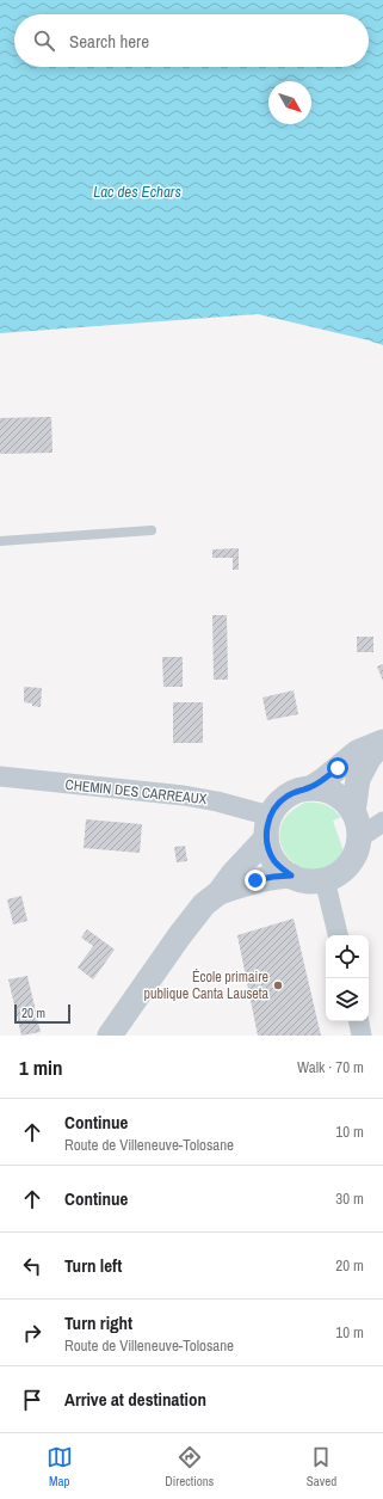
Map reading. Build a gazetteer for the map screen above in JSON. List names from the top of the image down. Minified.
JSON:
{"streets":{"street":["CHEMIN DES CARREAUX"]},"water":["Lac des Echars"],"places":["École primaire publique Canta Lauseta"],"scale_bar":"20 m","north":"bottom right","page":{"search":"Search here","scale":"20 m","heading":["1 min","Walk · 70 m"],"list":[["Continue","Route de Villeneuve-Tolosane","10 m"],["Continue","30 m"],["Turn left","20 m"],["Turn right","Route de Villeneuve-Tolosane","10 m"],"Arrive at destination"],"nav":["Map","Directions","Saved"]}}
